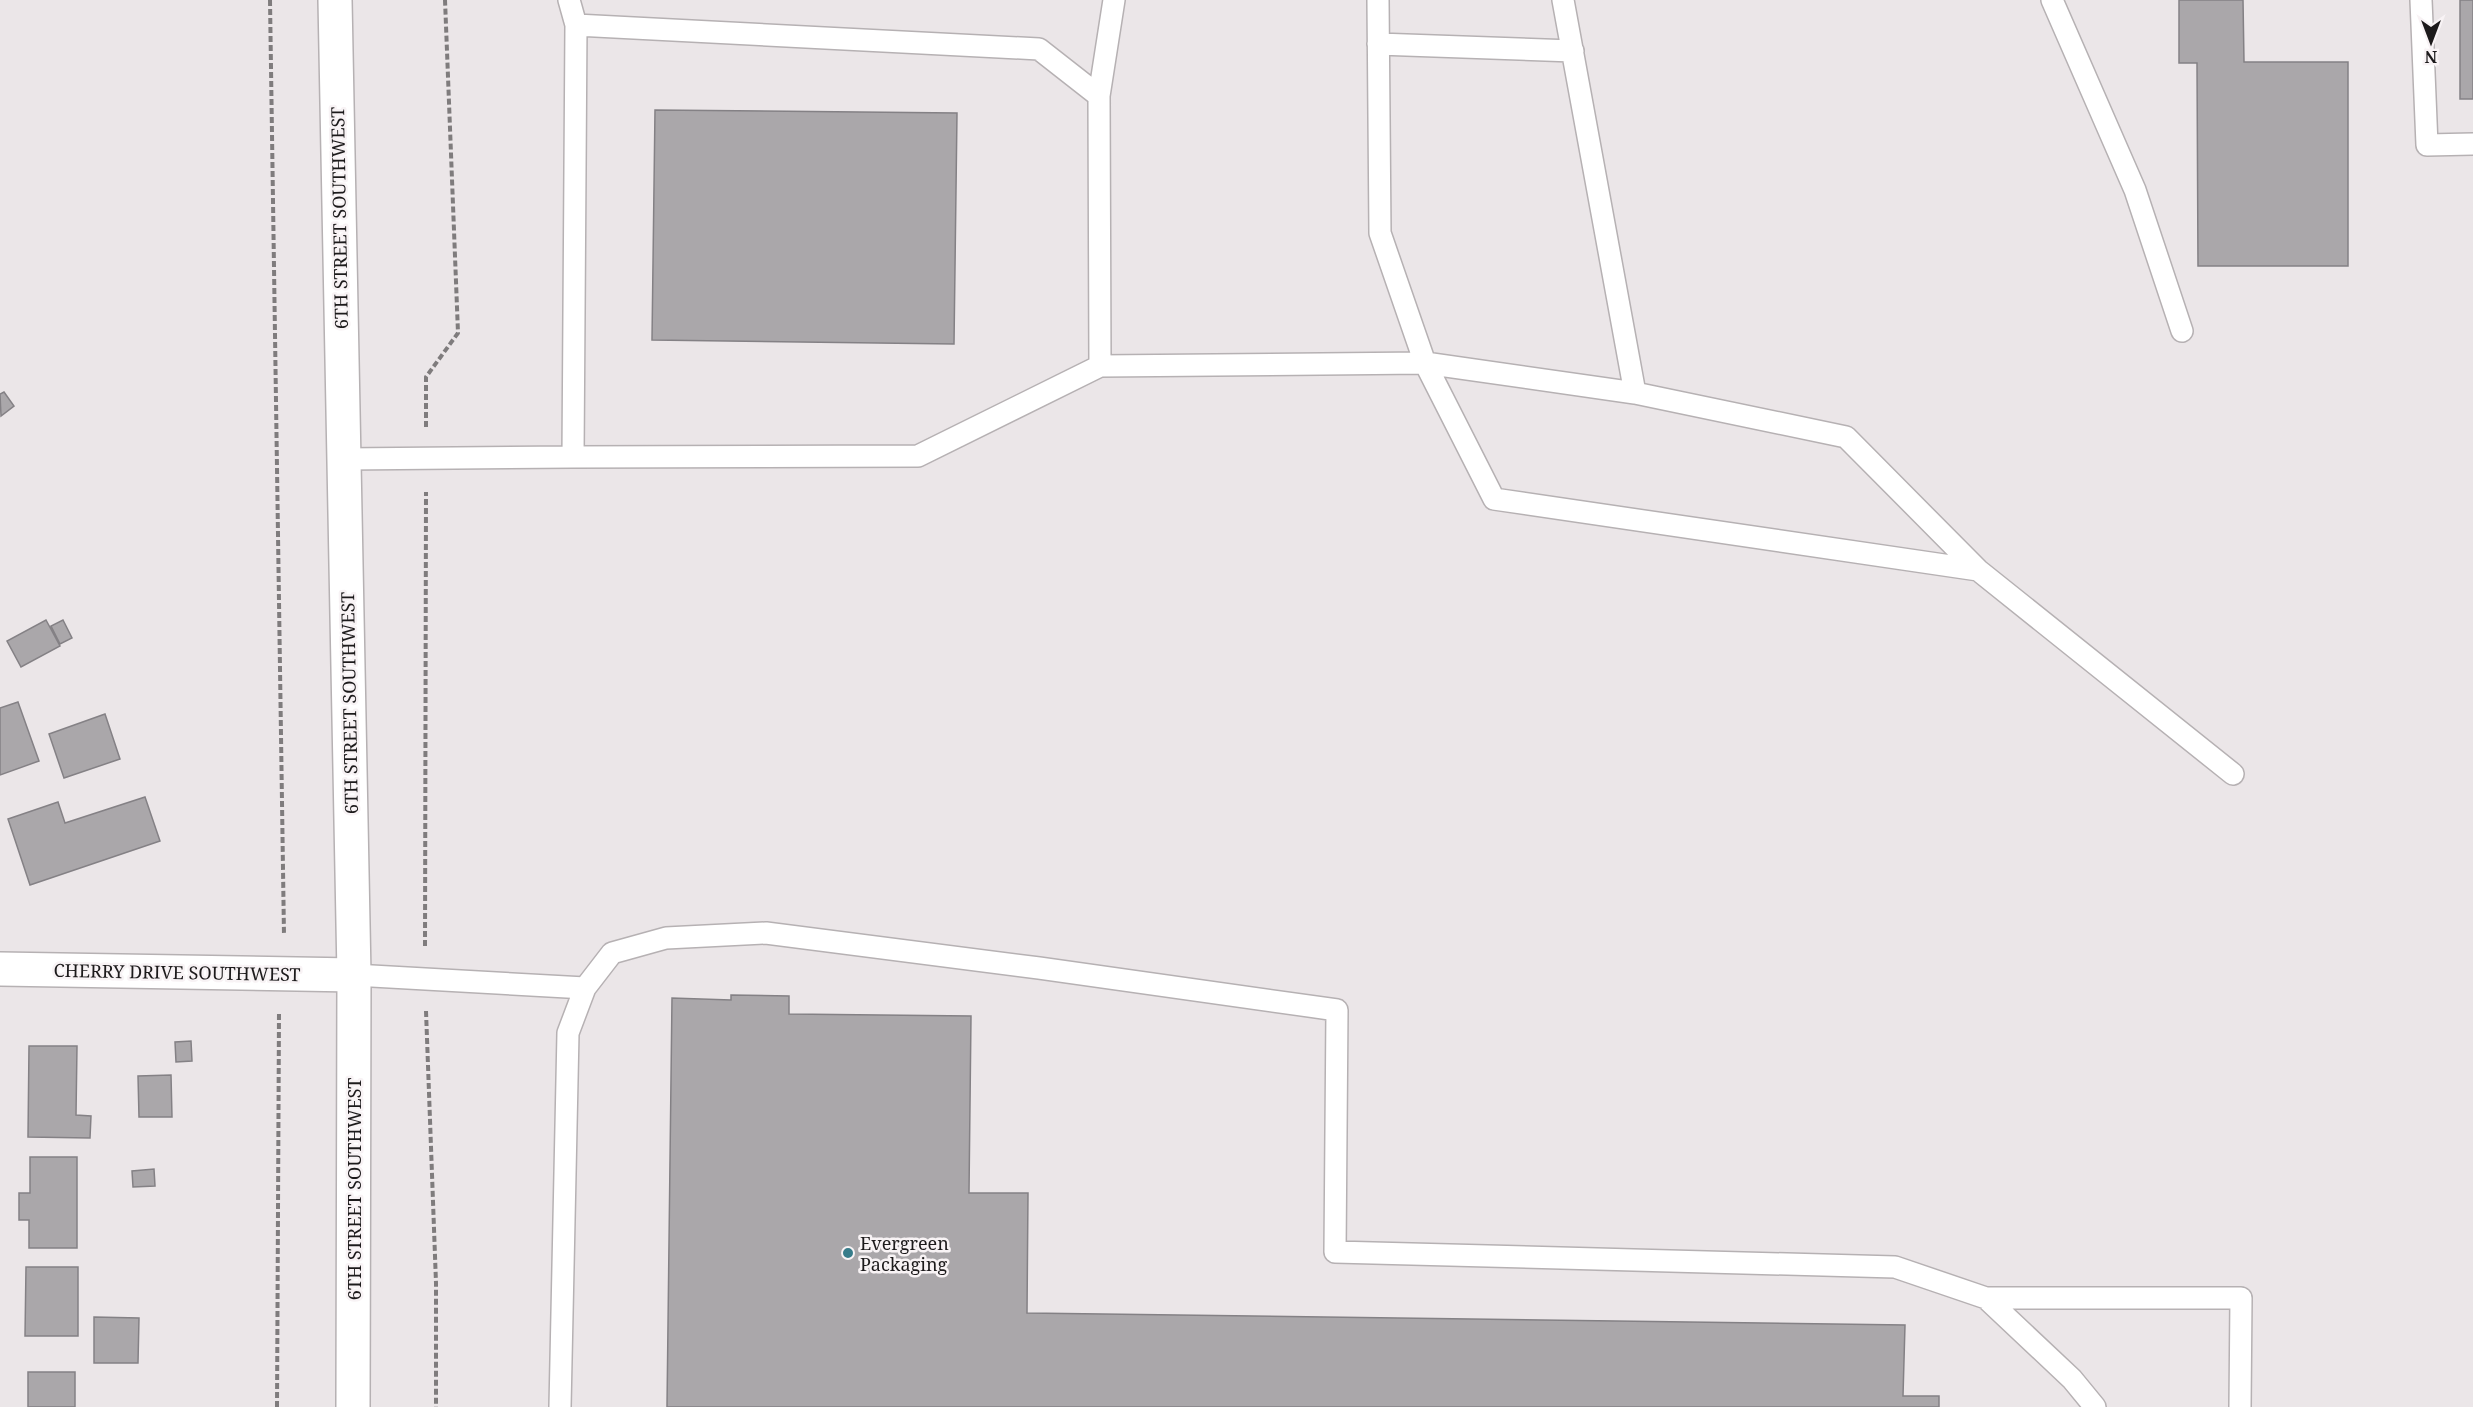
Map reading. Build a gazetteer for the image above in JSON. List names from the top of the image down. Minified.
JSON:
{"streets":{"main road":["6TH STREET SOUTHWEST","CHERRY DRIVE SOUTHWEST"]},"crossings":[["6TH STREET SOUTHWEST","CHERRY DRIVE SOUTHWEST"]],"places":["Evergreen Packaging"],"north":"bottom"}
